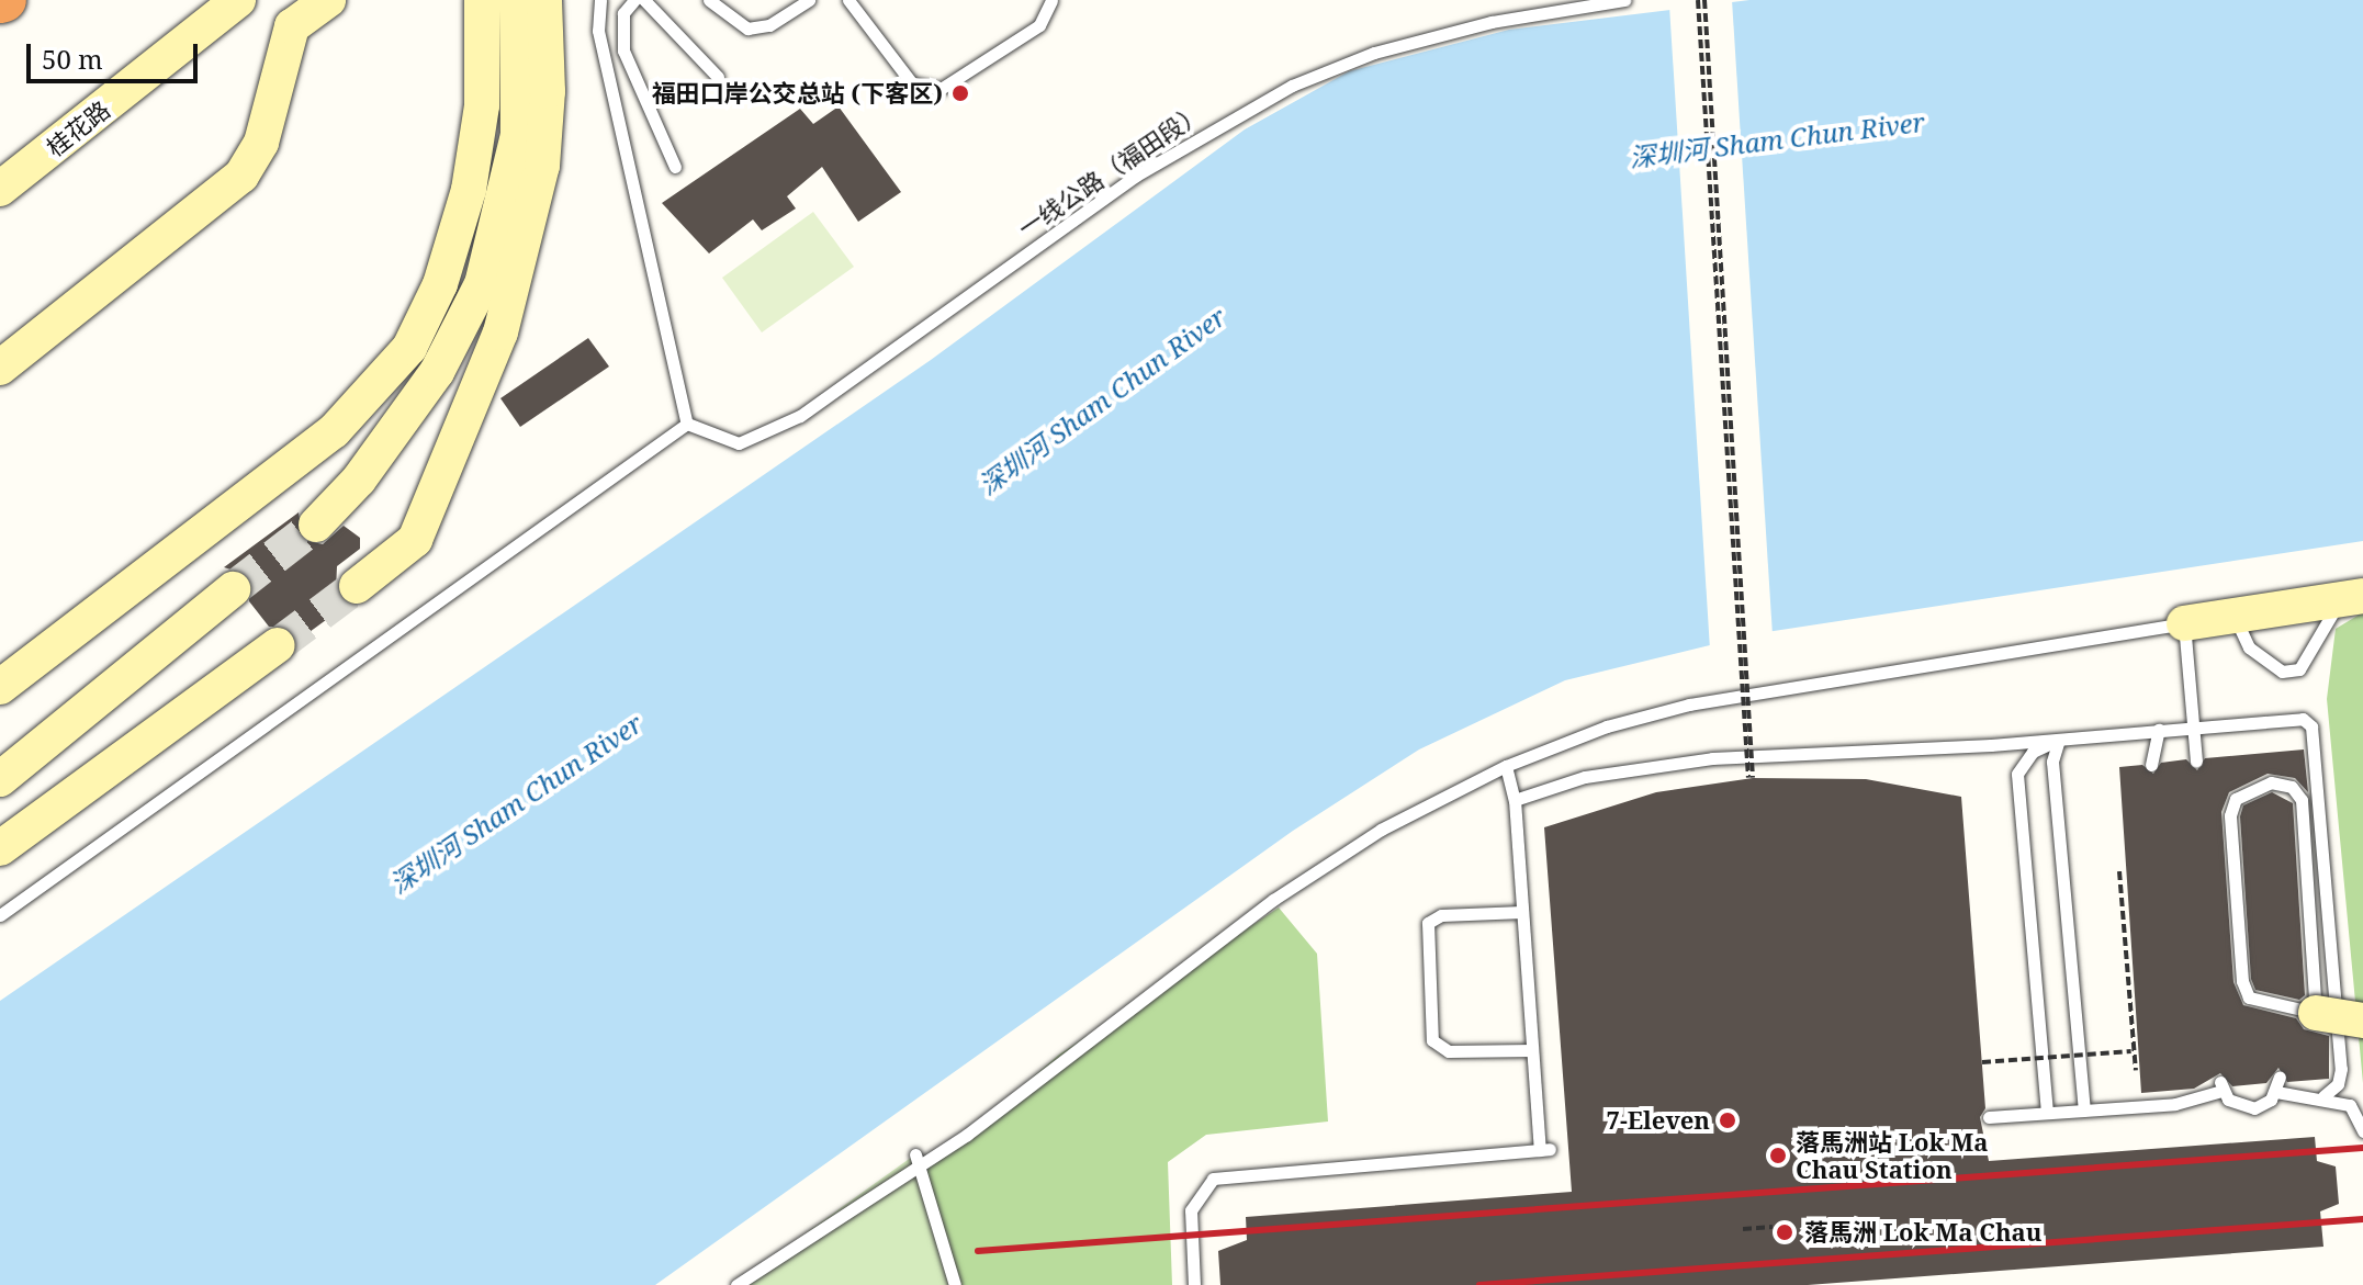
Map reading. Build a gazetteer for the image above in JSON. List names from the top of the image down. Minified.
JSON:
{"streets":{"main road":["桂花路"],"lane":["一线公路（福田段）"]},"water":["深圳河 Sham Chun River"],"places":["福田口岸公交总站 (下客区)","7-Eleven","落馬洲站 Lok Ma Chau Station","落馬洲 Lok Ma Chau"],"scale_bar":"50 m"}
